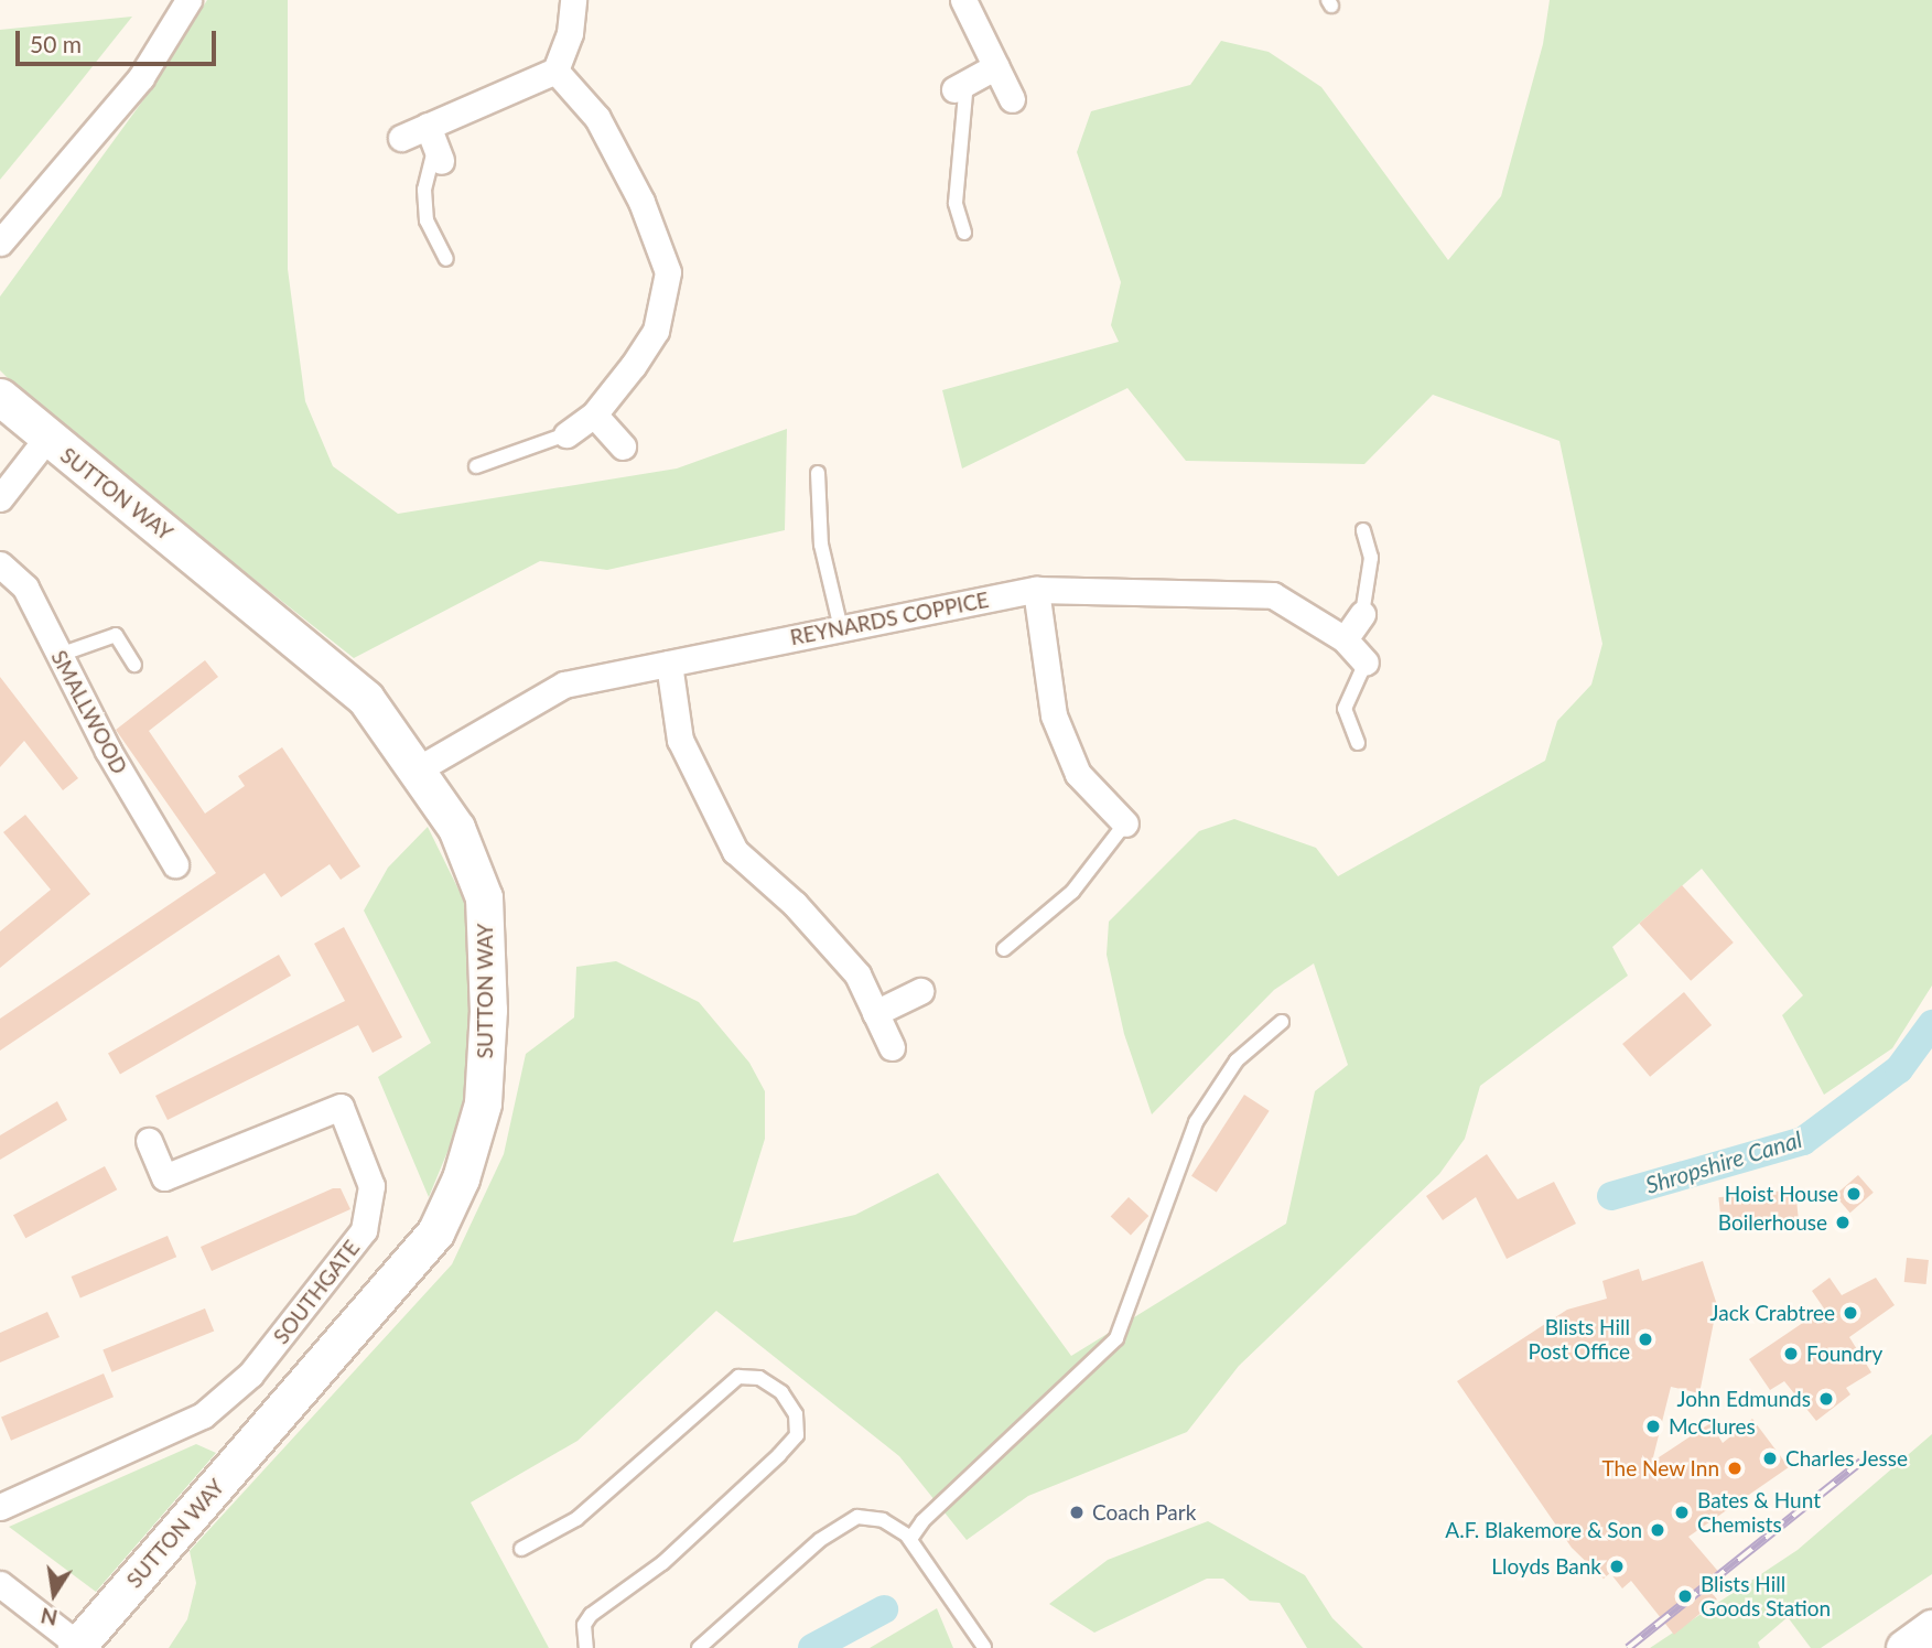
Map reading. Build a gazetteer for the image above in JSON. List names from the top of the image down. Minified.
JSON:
{"streets":{"street":["SUTTON WAY","REYNARDS COPPICE","SMALLWOOD","SOUTHGATE"]},"crossings":[["SUTTON WAY","REYNARDS COPPICE"]],"water":["Shropshire Canal"],"places":["Hoist House","Boilerhouse","Jack Crabtree","Blists Hill Post Office","Foundry","John Edmunds","McClures","Charles Jesse","The New Inn","Coach Park","Bates & Hunt Chemists","A.F. Blakemore & Son","Lloyds Bank","Blists Hill Goods Station"],"scale_bar":"50 m","north":"bottom"}
